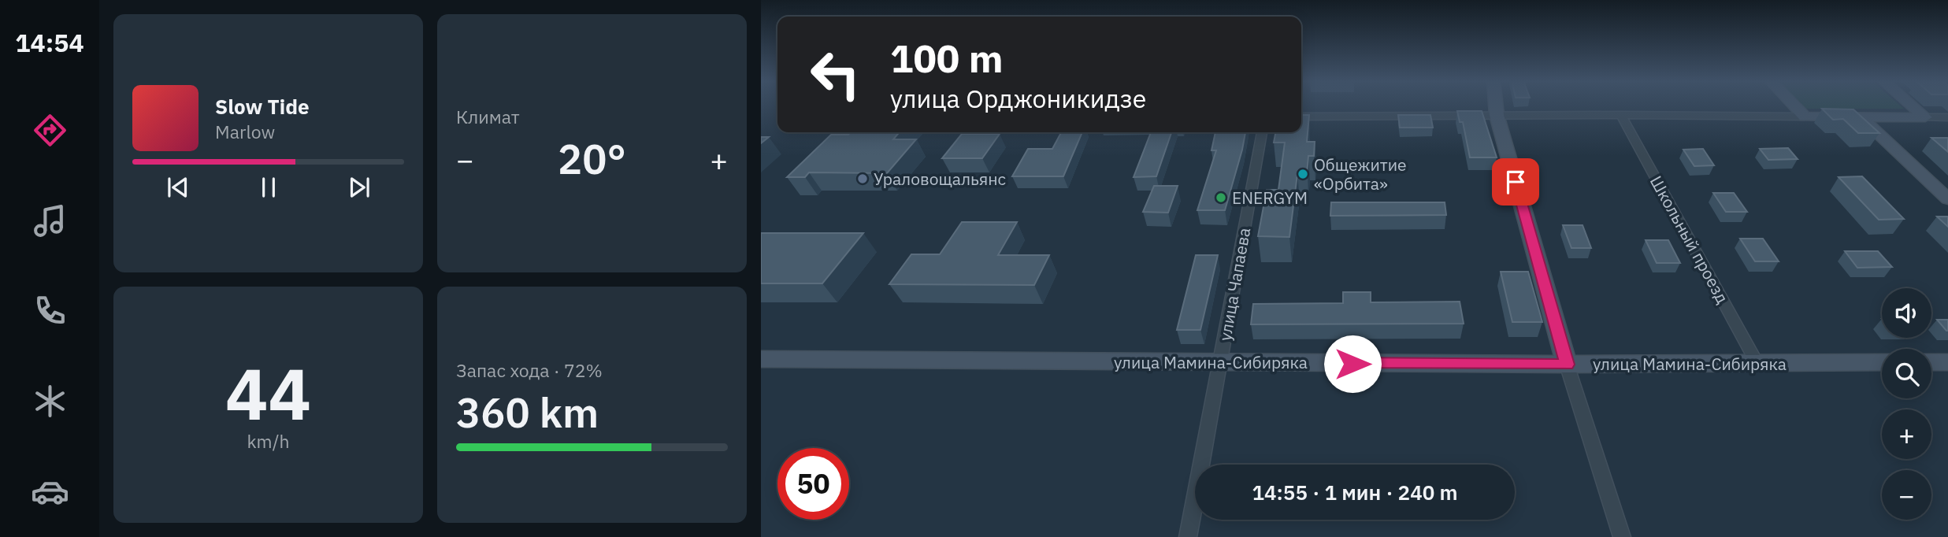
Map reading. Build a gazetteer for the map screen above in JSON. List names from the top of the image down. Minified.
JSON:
{"streets":{"main road":["улица Мамина-Сибиряка"],"street":["Школьный проезд","улица Чапаева"]},"crossings":[["Школьный проезд","улица Мамина-Сибиряка"],["улица Чапаева","улица Мамина-Сибиряка"]],"places":["Общежитие «Орбита»","Ураловощальянс","ENERGYM"],"page":{"tabs":"14:54","tile":["Климат",["44","km/h"],["Запас хода · 72%","360 km"]],"turn":["100 m","улица Орджоникидзе"],"song":["Slow Tide","Marlow"],"heat":["−","20°","+"],"map_buttons":["+","−"],"limit":"50","trip":"14:55 · 1 мин · 240 m"}}
